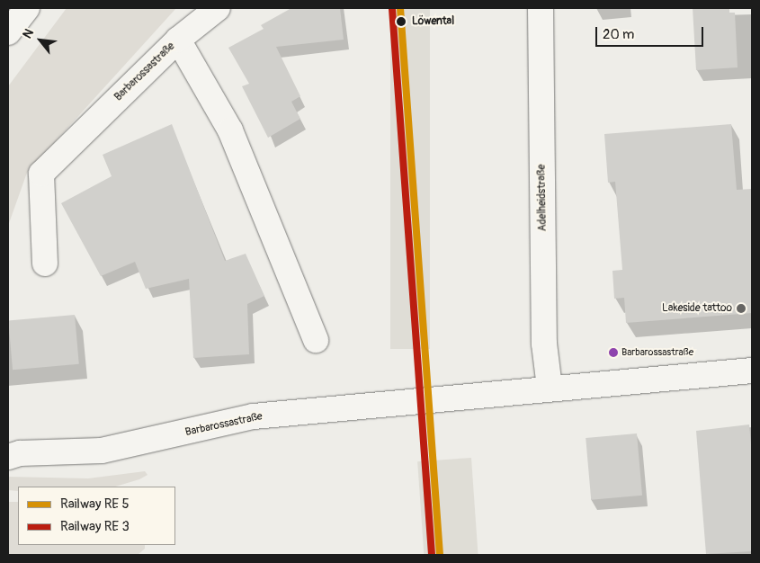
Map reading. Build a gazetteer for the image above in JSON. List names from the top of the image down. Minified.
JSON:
{"streets":{"street":["Barbarossastraße","Adelheidstraße"]},"crossings":[["Barbarossastraße","Adelheidstraße"]],"places":["Löwental","Lakeside tattoo","Barbarossastraße"],"legend":["Railway RE 5","Railway RE 3"],"scale_bar":"20 m","north":"top left"}
